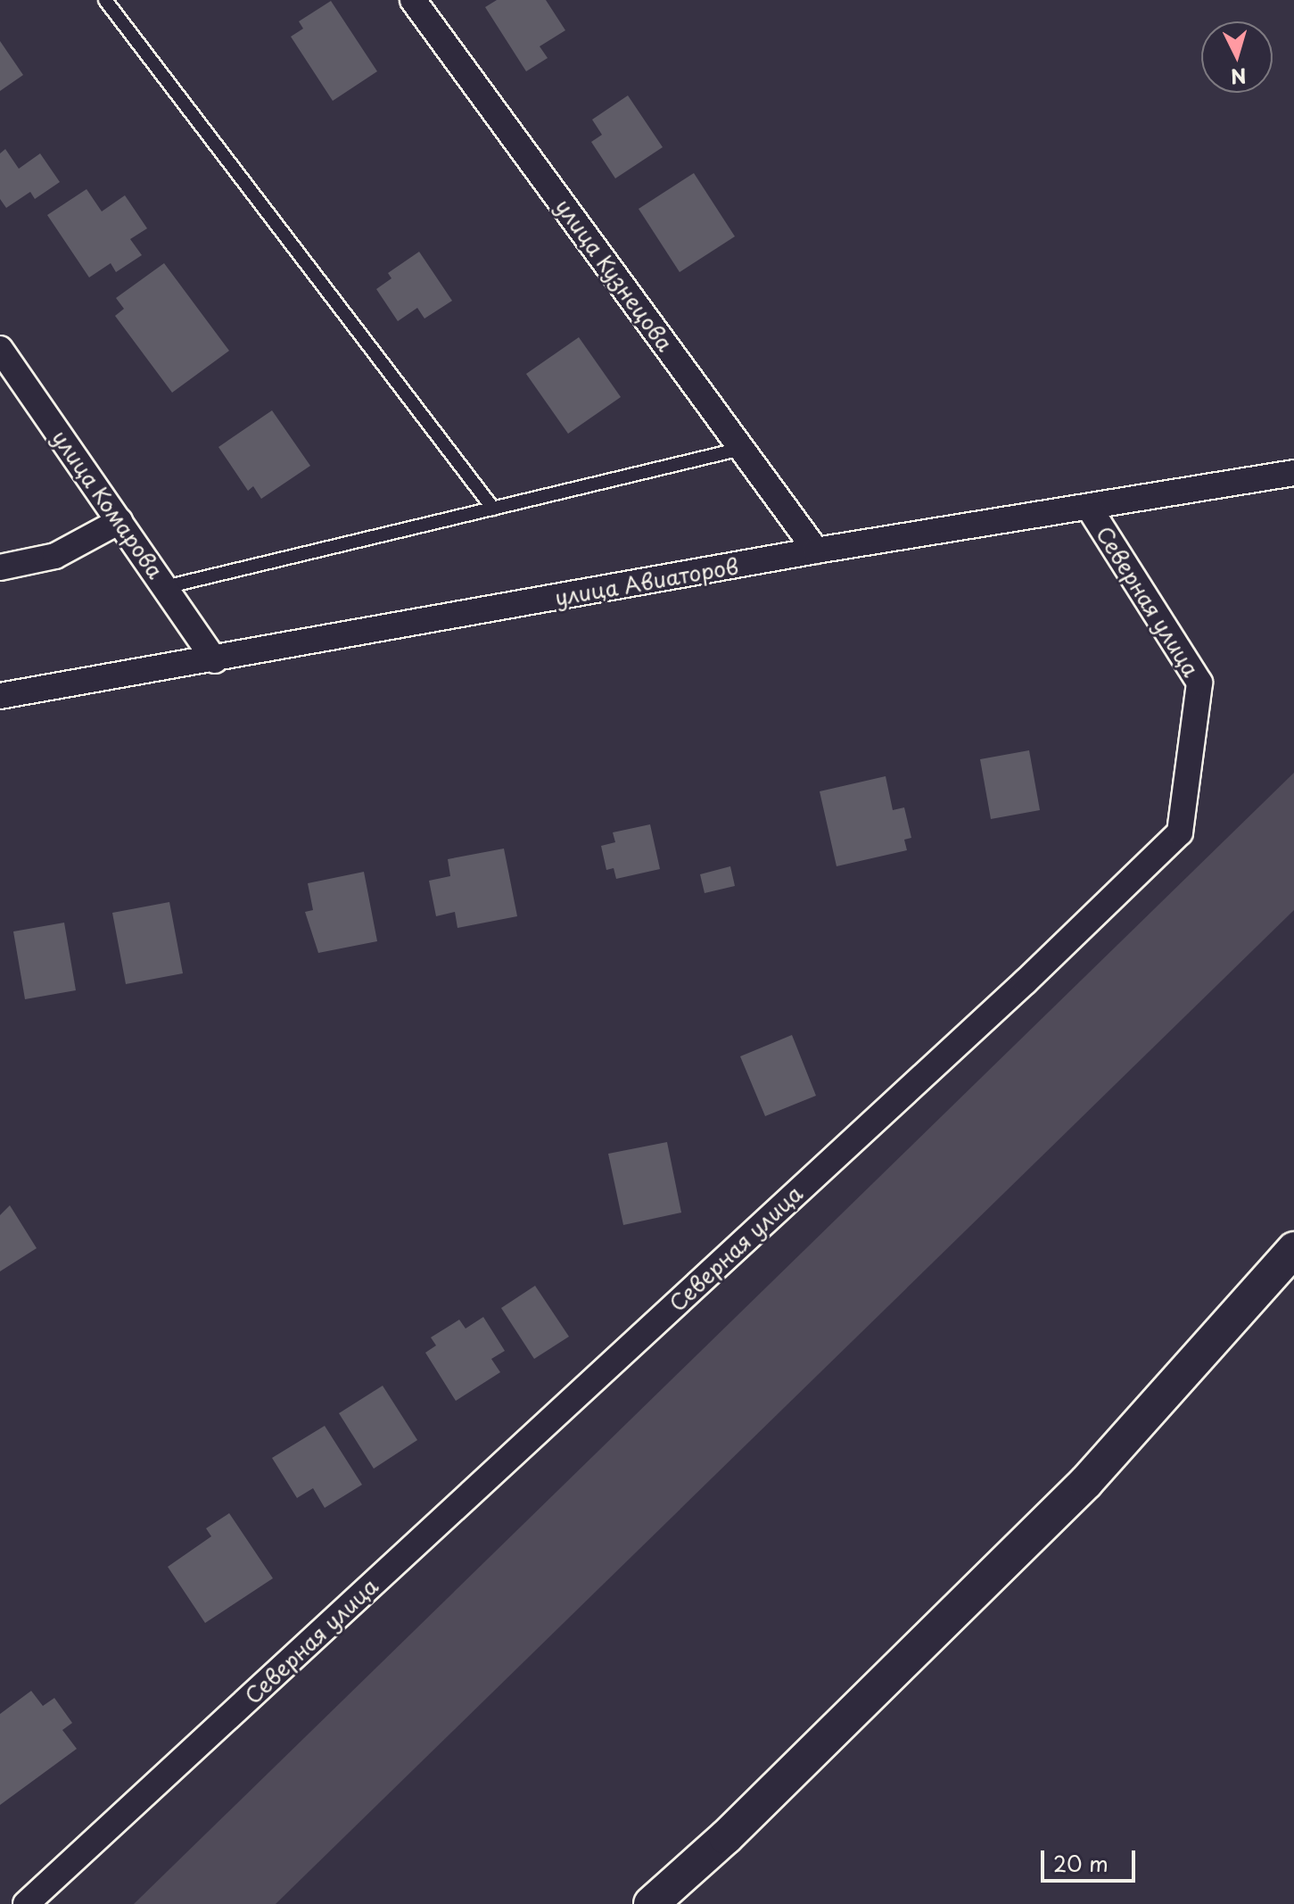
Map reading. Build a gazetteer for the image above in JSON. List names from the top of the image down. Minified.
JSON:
{"streets":{"street":["улица Кузнецова","улица Комарова","улица Авиаторов","Северная улица"]},"crossings":[["улица Кузнецова","улица Авиаторов"],["улица Комарова","улица Авиаторов"],["улица Авиаторов","Северная улица"]],"scale_bar":"20 m","north":"bottom"}
